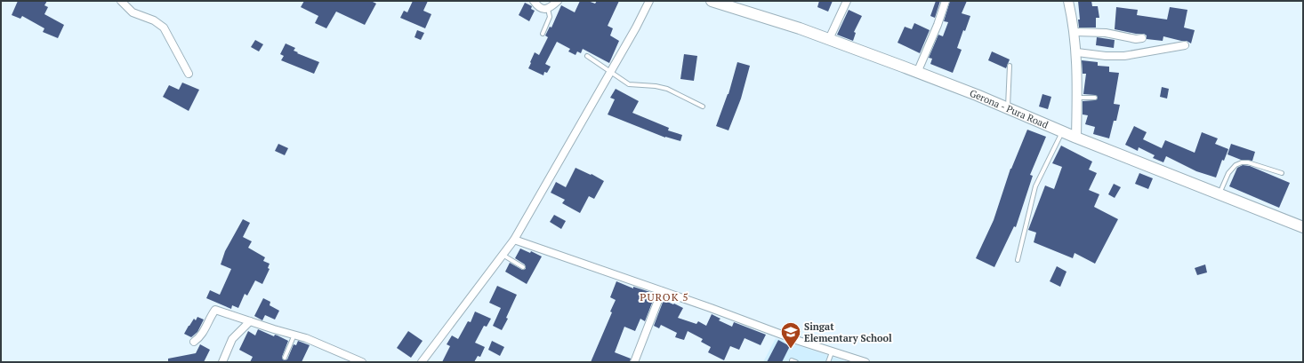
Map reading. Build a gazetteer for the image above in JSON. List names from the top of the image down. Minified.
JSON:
{"streets":{"main road":["Gerona - Pura Road"]},"districts":["PUROK 5"],"places":{"school or university":["Singat Elementary School"]}}
